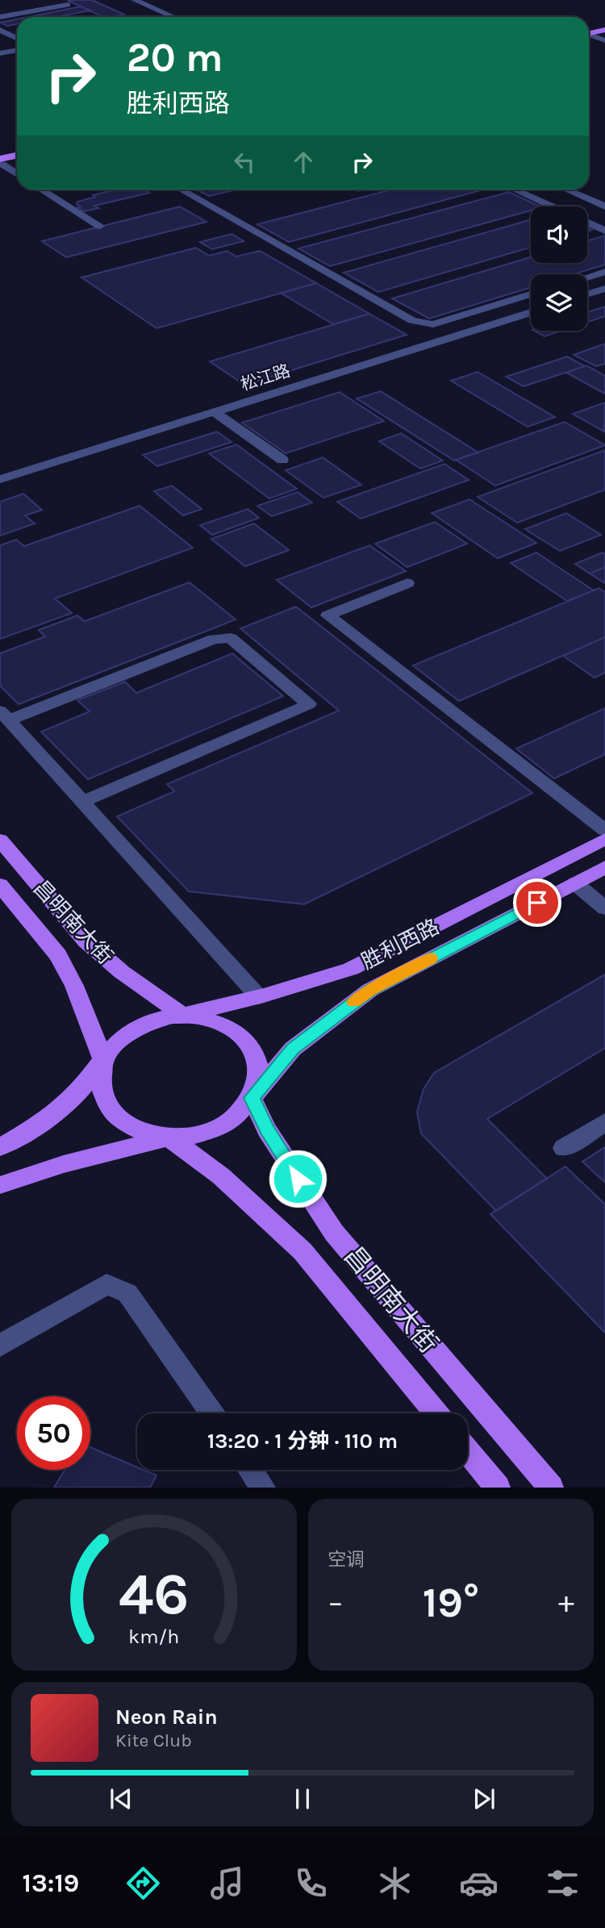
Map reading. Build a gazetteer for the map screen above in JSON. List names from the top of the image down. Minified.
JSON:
{"streets":{"main road":["昌明南大街","胜利西路"],"street":["松江路"]},"crossings":[["昌明南大街","胜利西路"]],"page":{"turn":["20 m","胜利西路"],"limit":"50","trip":"13:20 · 1 分钟 · 110 m","tile":"空调","heat":["−","19°","+"],"song":["Neon Rain","Kite Club"],"tabs":"13:19","gauge":["46","km/h"]}}
